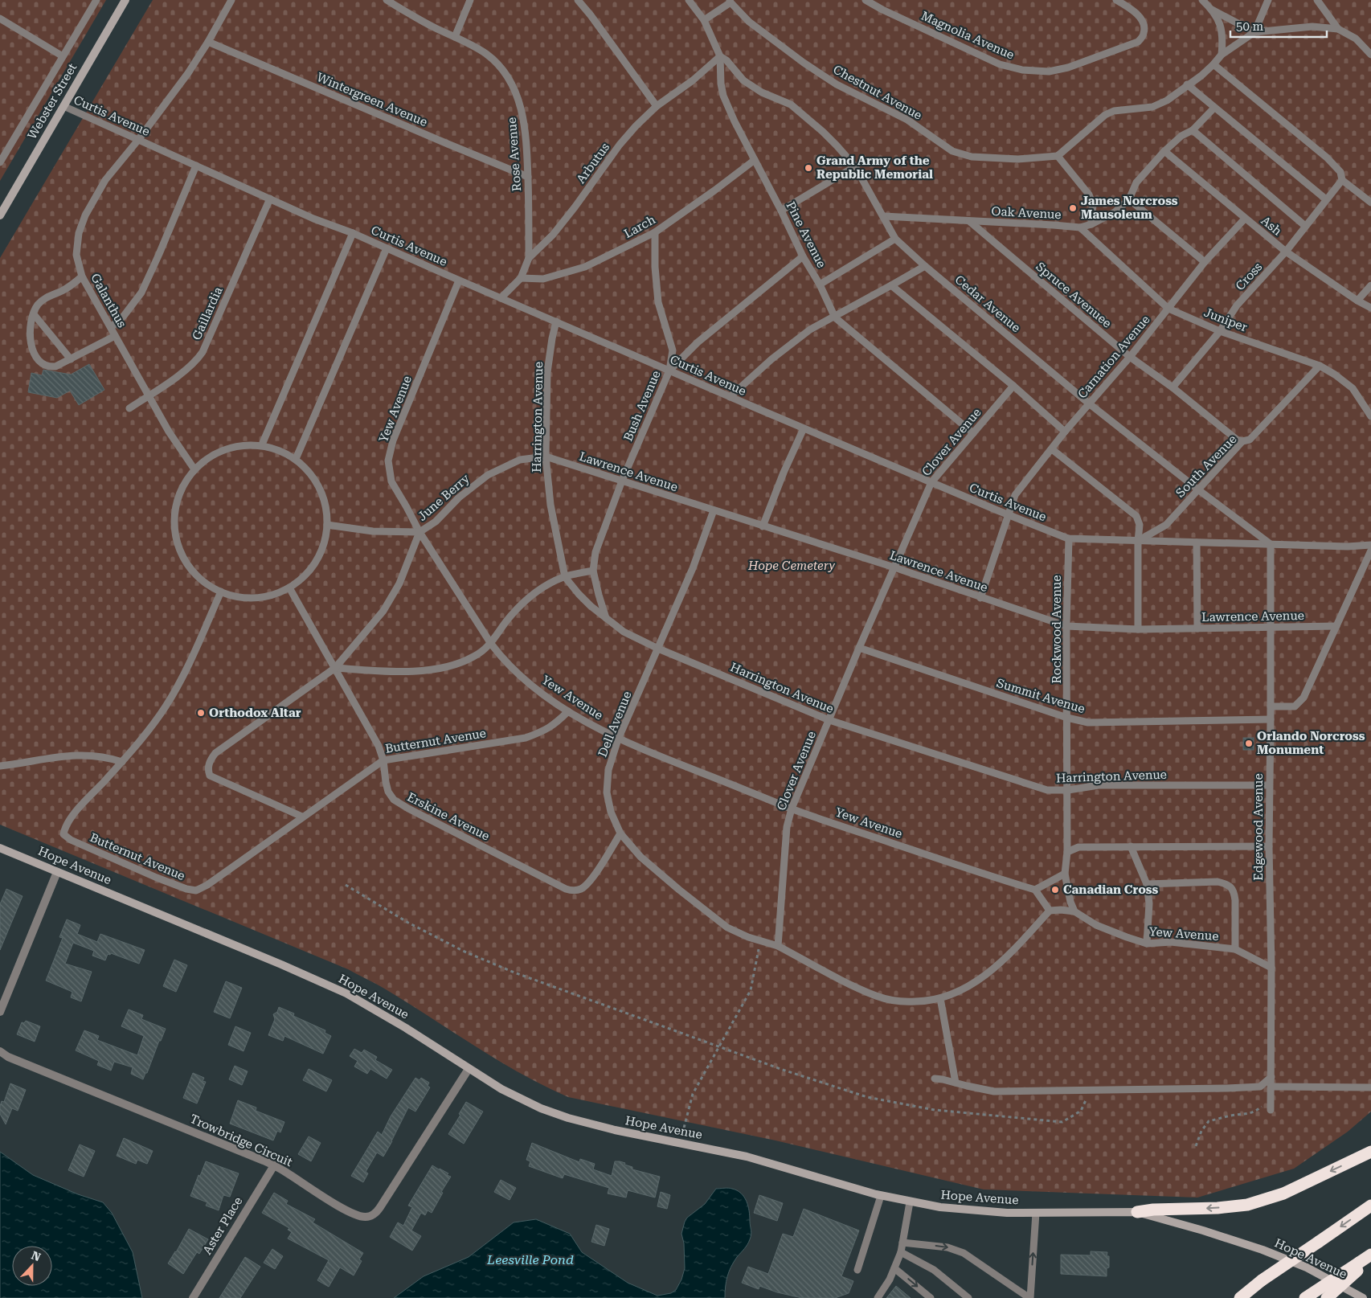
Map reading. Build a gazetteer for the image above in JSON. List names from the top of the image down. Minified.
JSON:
{"streets":{"main road":["Webster Street","Hope Avenue"],"street":["Trowbridge Circuit","Aster Place"],"lane":["Magnolia Avenue","Chestnut Avenue","Wintergreen Avenue","Curtis Avenue","Rose Avenue","Arbutus","Oak Avenue","Ash","Larch","Pine Avenue","Cross","Spruce Avenuee","Galanthus","Cedar Avenue","Gaillardia","Juniper","Carnation Avenue","Bush Avenue","Yew Avenue","Harrington Avenue","Clover Avenue","South Avenue","Lawrence Avenue","June Berry","Rockwood Avenue","Summit Avenue","Dell Avenue","Butternut Avenue","Erskine Avenue","Edgewood Avenue"]},"crossings":[["Wintergreen Avenue","Rose Avenue"],["Wintergreen Avenue","Galanthus"],["Webster Street","Curtis Avenue"],["Curtis Avenue","Arbutus"],["Curtis Avenue","Galanthus"],["Curtis Avenue","Cedar Avenue"],["Curtis Avenue","Gaillardia"],["Curtis Avenue","Carnation Avenue"],["Curtis Avenue","Bush Avenue"],["Curtis Avenue","Yew Avenue"],["Curtis Avenue","Harrington Avenue"],["Curtis Avenue","Clover Avenue"],["Curtis Avenue","South Avenue"],["Curtis Avenue","Rockwood Avenue"],["Curtis Avenue","Edgewood Avenue"],["Rose Avenue","Arbutus"],["Arbutus","Larch"],["Arbutus","Pine Avenue"],["Arbutus","Cedar Avenue"],["Oak Avenue","Ash"],["Oak Avenue","Spruce Avenuee"],["Oak Avenue","Cedar Avenue"],["Oak Avenue","Juniper"],["Ash","Cross"],["Ash","Carnation Avenue"],["Larch","Pine Avenue"],["Pine Avenue","Cedar Avenue"],["Pine Avenue","Bush Avenue"],["Pine Avenue","Clover Avenue"],["Cross","Spruce Avenuee"],["Cross","Juniper"],["Spruce Avenuee","Carnation Avenue"],["Spruce Avenuee","South Avenue"],["Galanthus","Gaillardia"],["Cedar Avenue","Carnation Avenue"],["Cedar Avenue","South Avenue"],["Cedar Avenue","Edgewood Avenue"],["Juniper","Carnation Avenue"],["Juniper","South Avenue"],["Carnation Avenue","Lawrence Avenue"],["Bush Avenue","Harrington Avenue"],["Bush Avenue","Lawrence Avenue"],["Yew Avenue","Clover Avenue"],["Yew Avenue","June Berry"],["Yew Avenue","Rockwood Avenue"],["Yew Avenue","Dell Avenue"],["Yew Avenue","Butternut Avenue"],["Yew Avenue","Edgewood Avenue"],["Harrington Avenue","Clover Avenue"],["Harrington Avenue","Lawrence Avenue"],["Harrington Avenue","June Berry"],["Harrington Avenue","Rockwood Avenue"],["Harrington Avenue","Dell Avenue"],["Harrington Avenue","Edgewood Avenue"],["Clover Avenue","Lawrence Avenue"],["Clover Avenue","Summit Avenue"],["Clover Avenue","Dell Avenue"],["Lawrence Avenue","June Berry"],["Lawrence Avenue","Rockwood Avenue"],["Lawrence Avenue","Dell Avenue"],["Lawrence Avenue","Edgewood Avenue"],["Rockwood Avenue","Summit Avenue"],["Summit Avenue","Edgewood Avenue"],["Dell Avenue","Erskine Avenue"],["Butternut Avenue","Erskine Avenue"],["Hope Avenue","Trowbridge Circuit"],["Trowbridge Circuit","Aster Place"]],"water":["Leesville Pond"],"parks":["Hope Cemetery"],"places":["Grand Army of the Republic Memorial","James Norcross Mausoleum","Orthodox Altar","Orlando Norcross Monument","Canadian Cross"],"scale_bar":"50 m","north":"top"}
